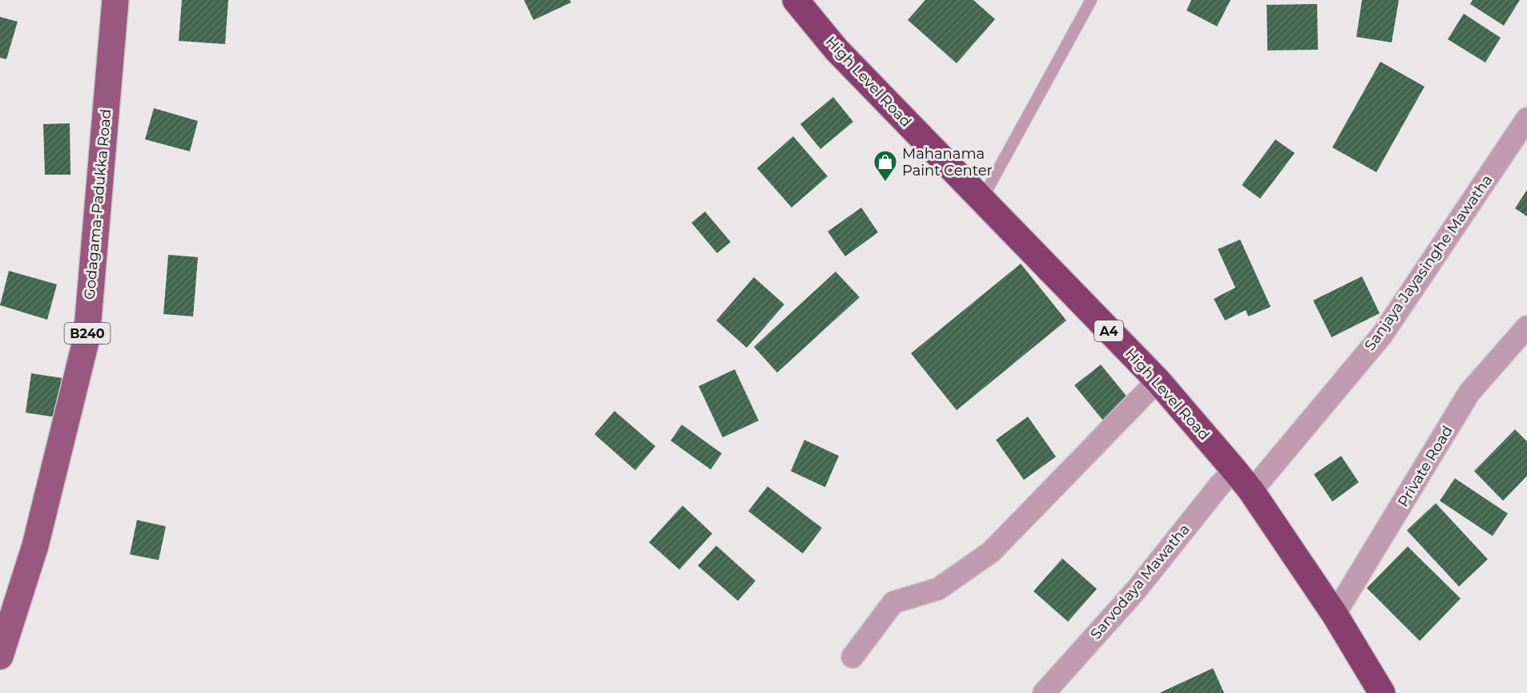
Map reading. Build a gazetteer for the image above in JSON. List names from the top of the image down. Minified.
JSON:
{"streets":{"highway":["High Level Road","A4"],"main road":["Godagama-Padukka Road","B240"],"street":["Sanjaya Jayasinghe Mawatha","Private Road","Sarvodaya Mawatha"]},"crossings":[["High Level Road","Sanjaya Jayasinghe Mawatha"],["High Level Road","Private Road"],["High Level Road","Sarvodaya Mawatha"]],"places":{"shop":["Mahanama Paint Center"]}}
